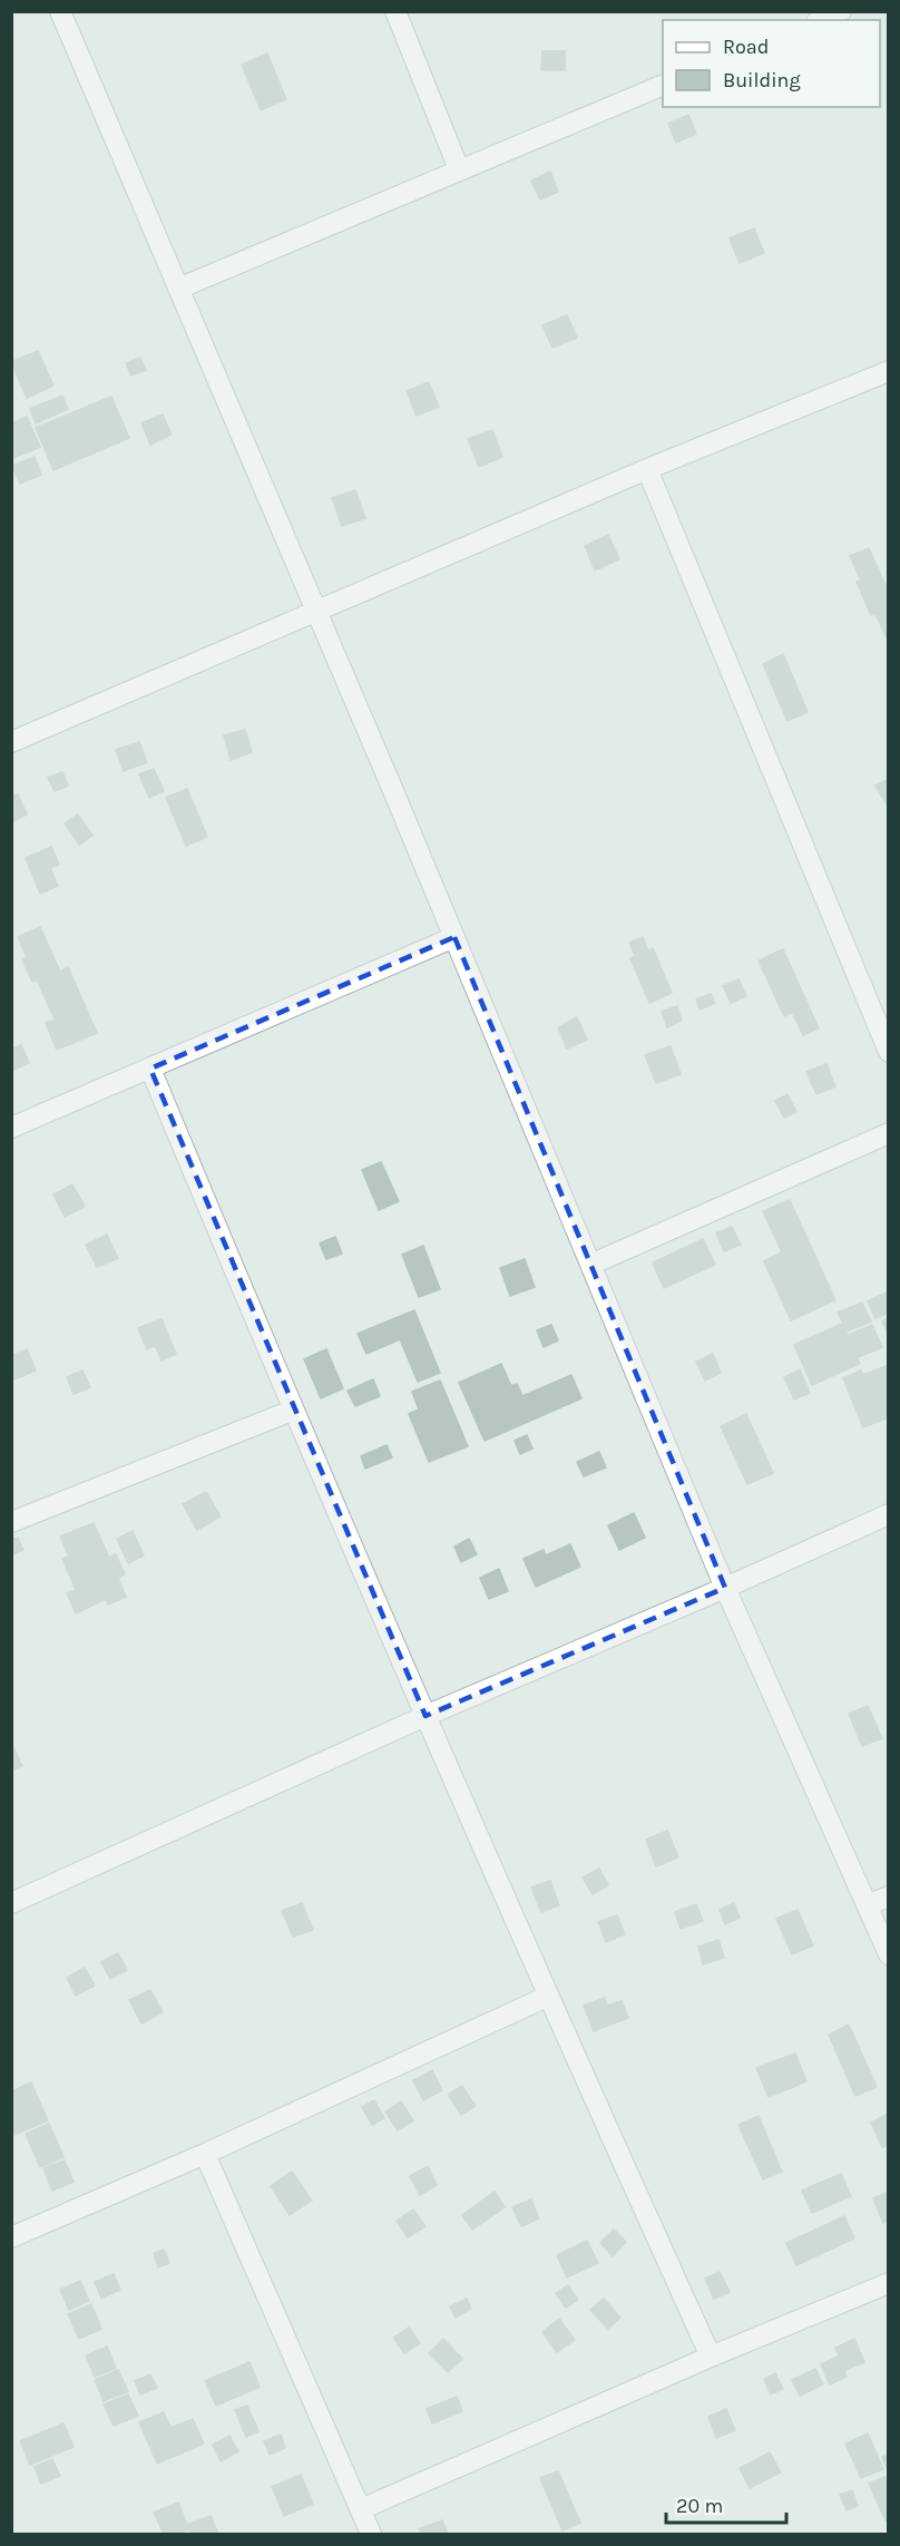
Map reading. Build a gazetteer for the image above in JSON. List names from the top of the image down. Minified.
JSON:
{"legend":["Road","Building"],"scale_bar":"20 m"}
